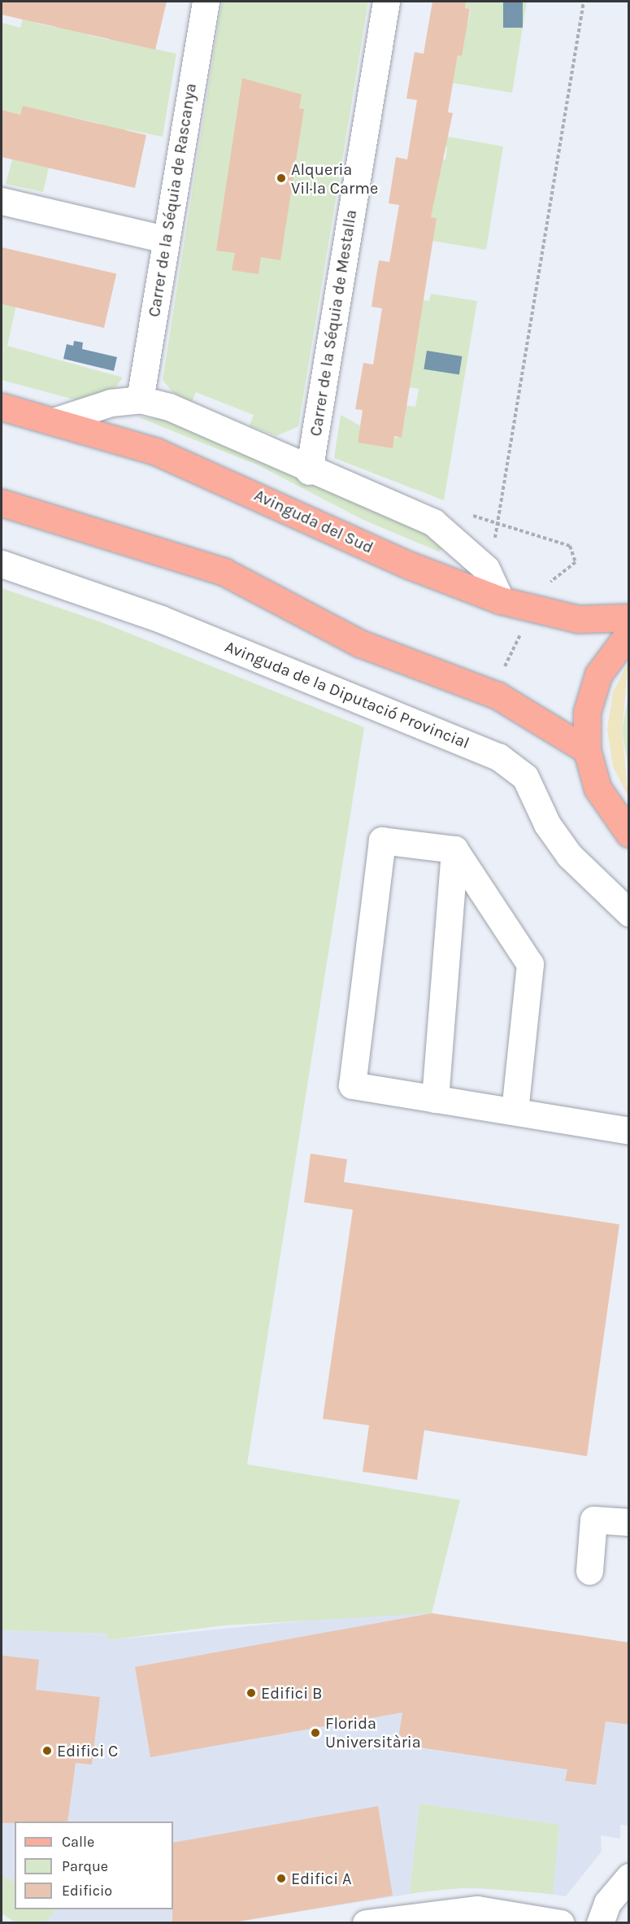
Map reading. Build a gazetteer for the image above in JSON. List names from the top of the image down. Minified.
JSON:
{"streets":{"main road":["Avinguda del Sud"],"street":["Carrer de la Séquia de Rascanya","Carrer de la Séquia de Mestalla","Avinguda de la Diputació Provincial"]},"places":["Alqueria Vil·la Carme","Edifici B","Florida Universitària","Edifici C","Edifici A"],"legend":["Calle","Parque","Edificio"]}
